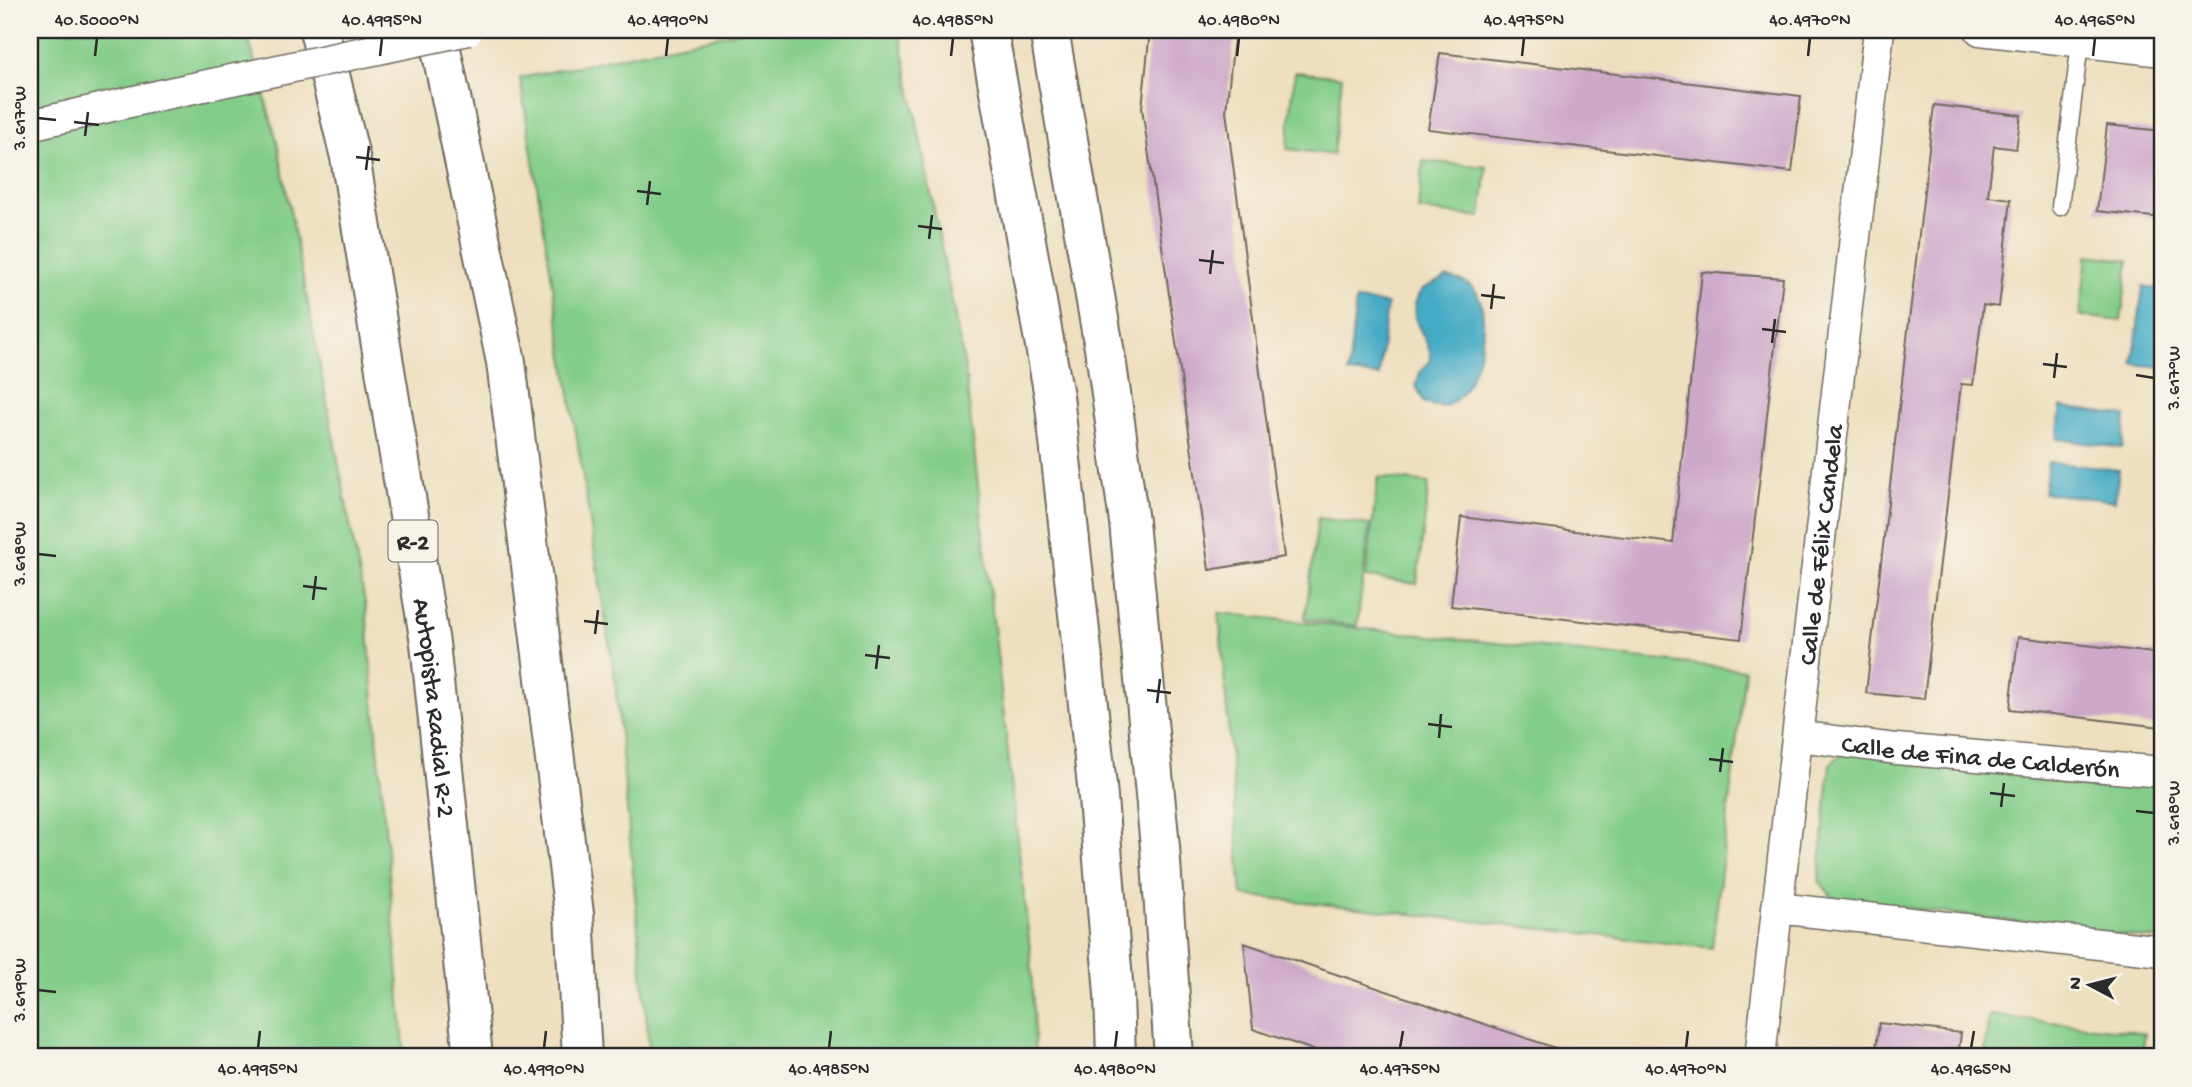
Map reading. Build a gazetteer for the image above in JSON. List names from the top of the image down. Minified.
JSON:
{"streets":{"main road":["R-2","Autopista Radial R-2"],"street":["Calle de Félix Candela","Calle de Fina de Calderón"]},"crossings":[["Calle de Félix Candela","Calle de Fina de Calderón"]],"north":"left","coordinates":["40.5000°N","40.4995°N","40.4990°N","40.4985°N","40.4980°N","40.4975°N","40.4970°N","40.4965°N","3.617°W","3.618°W","3.619°W"]}
